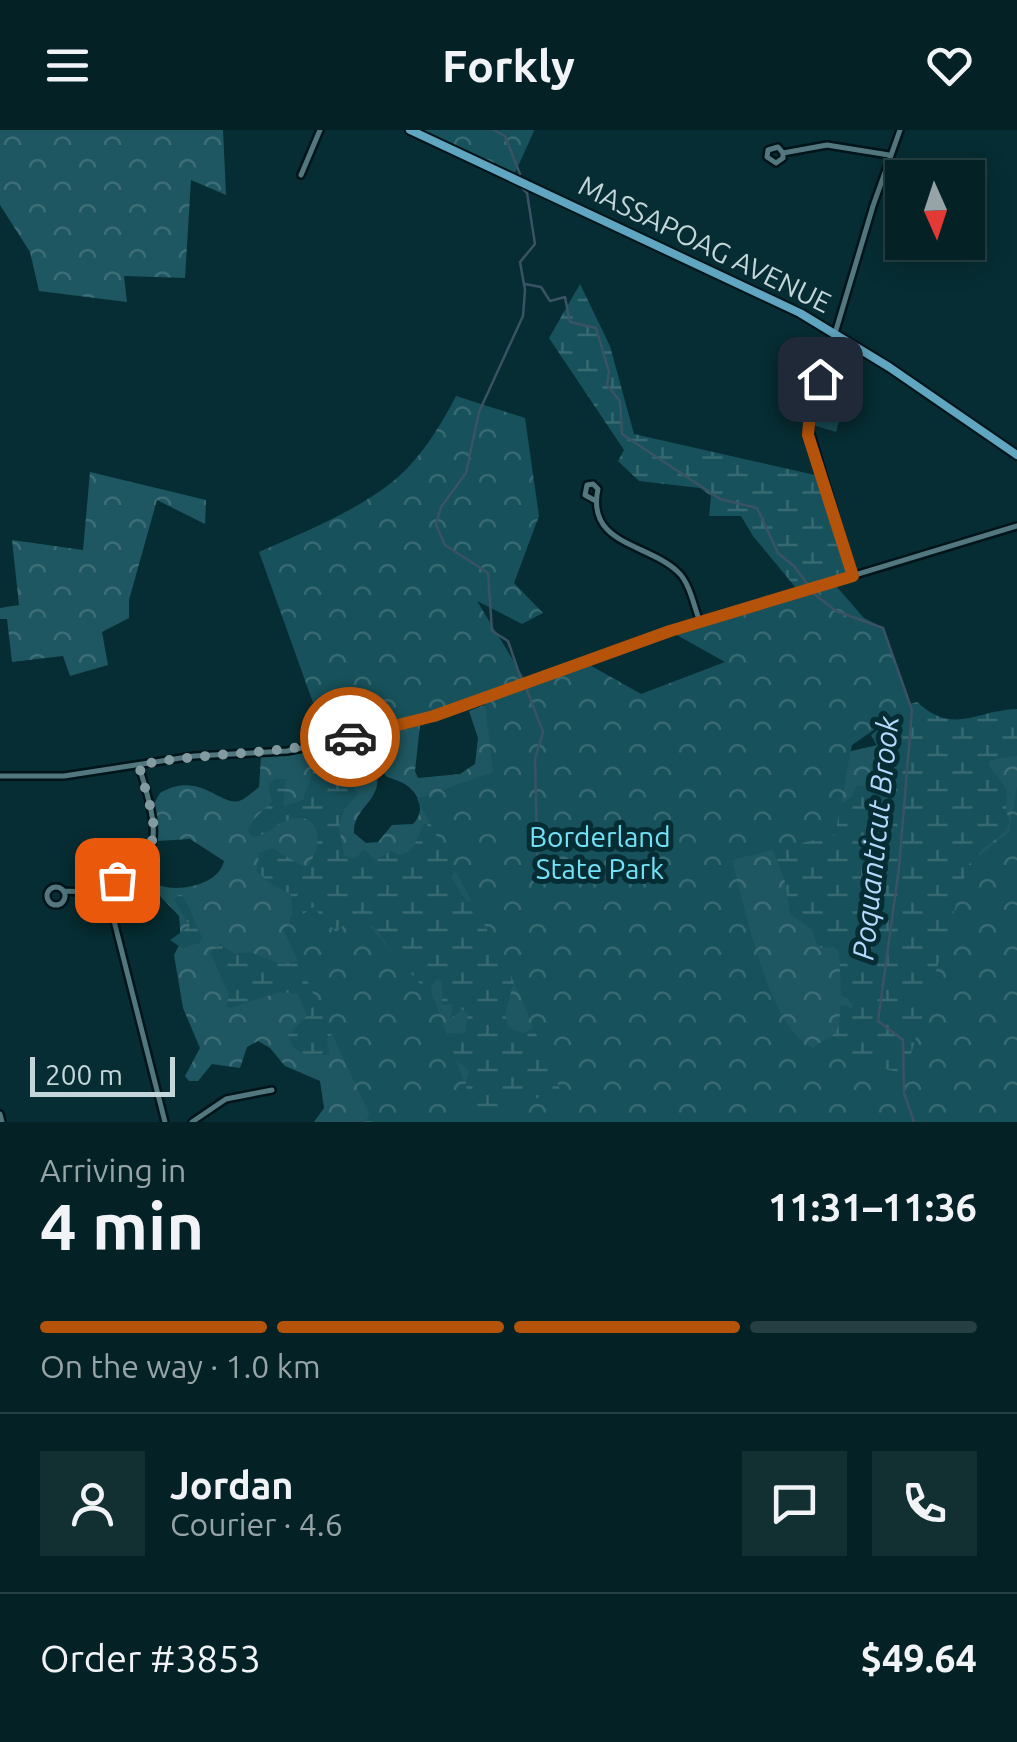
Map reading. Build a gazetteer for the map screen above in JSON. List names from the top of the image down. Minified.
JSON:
{"streets":{"main road":["MASSAPOAG AVENUE"]},"water":["Poquanticut Brook"],"parks":["Borderland State Park"],"scale_bar":"200 m","north":"bottom","page":{"header":"Forkly","scale":"200 m","heading":["4 min","Arriving in","11:31–11:36"],"panel":["Jordan","Courier · 4.6","Order #3853","$49.64"],"bar":"On the way · 1.0 km"}}
